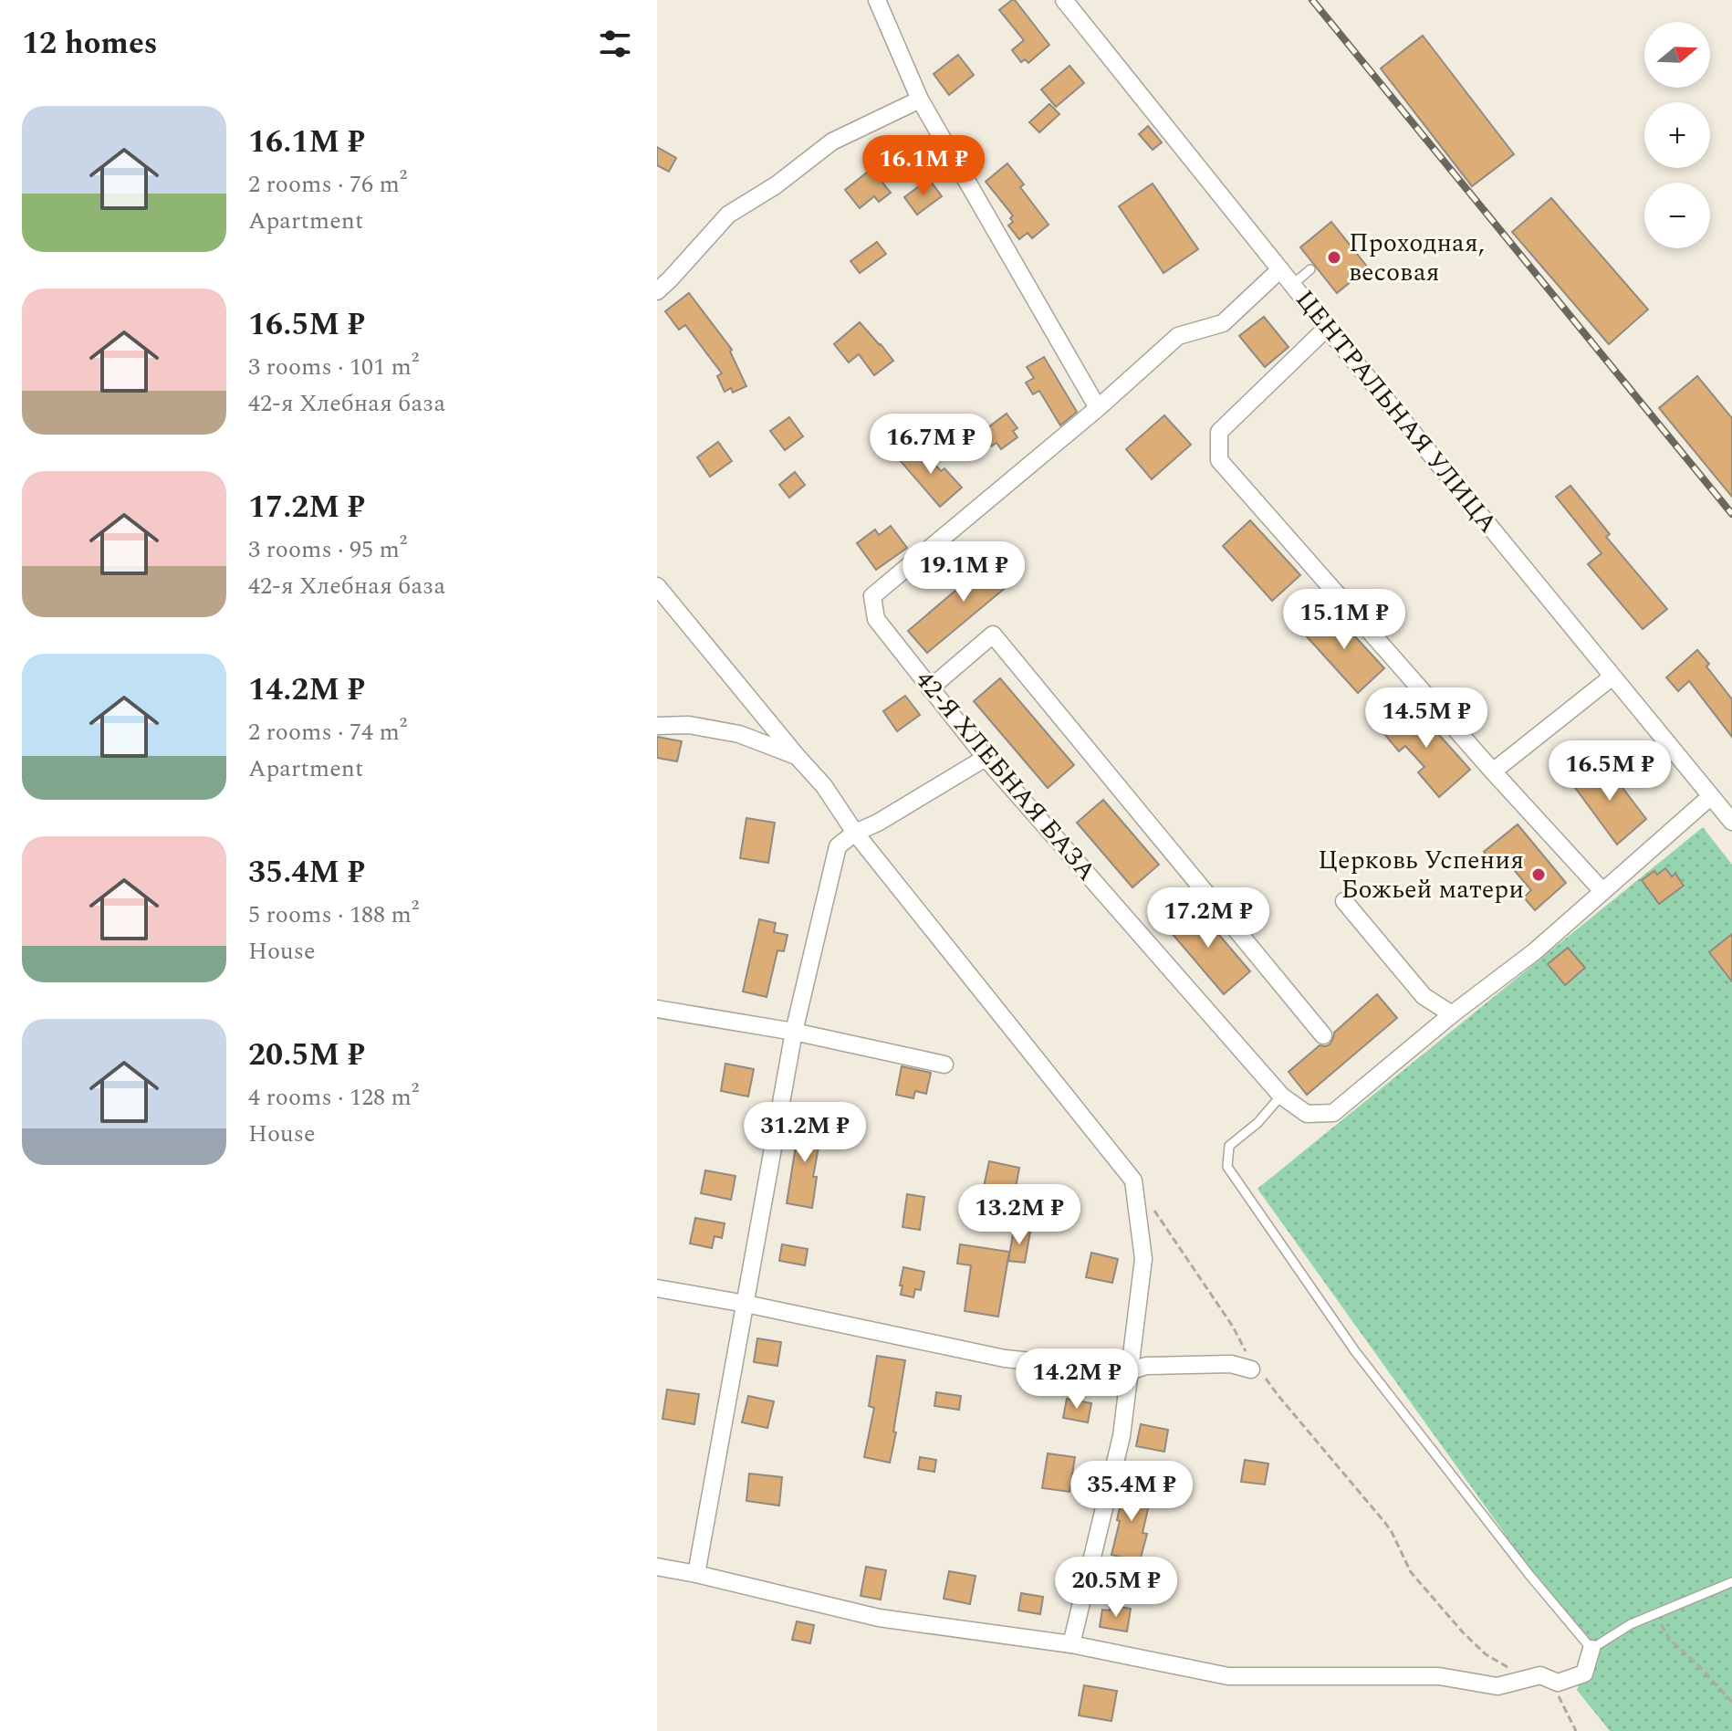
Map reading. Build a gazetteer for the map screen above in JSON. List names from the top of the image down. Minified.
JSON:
{"streets":{"street":["ЦЕНТРАЛЬНАЯ УЛИЦА","42-Я ХЛЕБНАЯ БАЗА"]},"crossings":[["ЦЕНТРАЛЬНАЯ УЛИЦА","42-Я ХЛЕБНАЯ БАЗА"]],"places":["Проходная, весовая","Церковь Успения Божьей матери"],"north":"right","page":{"heading":"12 homes","map_buttons":["+","−"],"list":[{"name":"16.1M ₽","note":"2 rooms · 76 m² · Apartment"},{"name":"16.5M ₽","note":"3 rooms · 101 m² · 42-я Хлебная база"},{"name":"17.2M ₽","note":"3 rooms · 95 m² · 42-я Хлебная база"},{"name":"14.2M ₽","note":"2 rooms · 74 m² · Apartment"},{"name":"35.4M ₽","note":"5 rooms · 188 m² · House"},{"name":"20.5M ₽","note":"4 rooms · 128 m² · House"}],"price":["16.1M ₽","16.7M ₽","19.1M ₽","15.1M ₽","14.5M ₽","16.5M ₽","17.2M ₽","31.2M ₽","13.2M ₽","14.2M ₽","35.4M ₽","20.5M ₽"]}}
